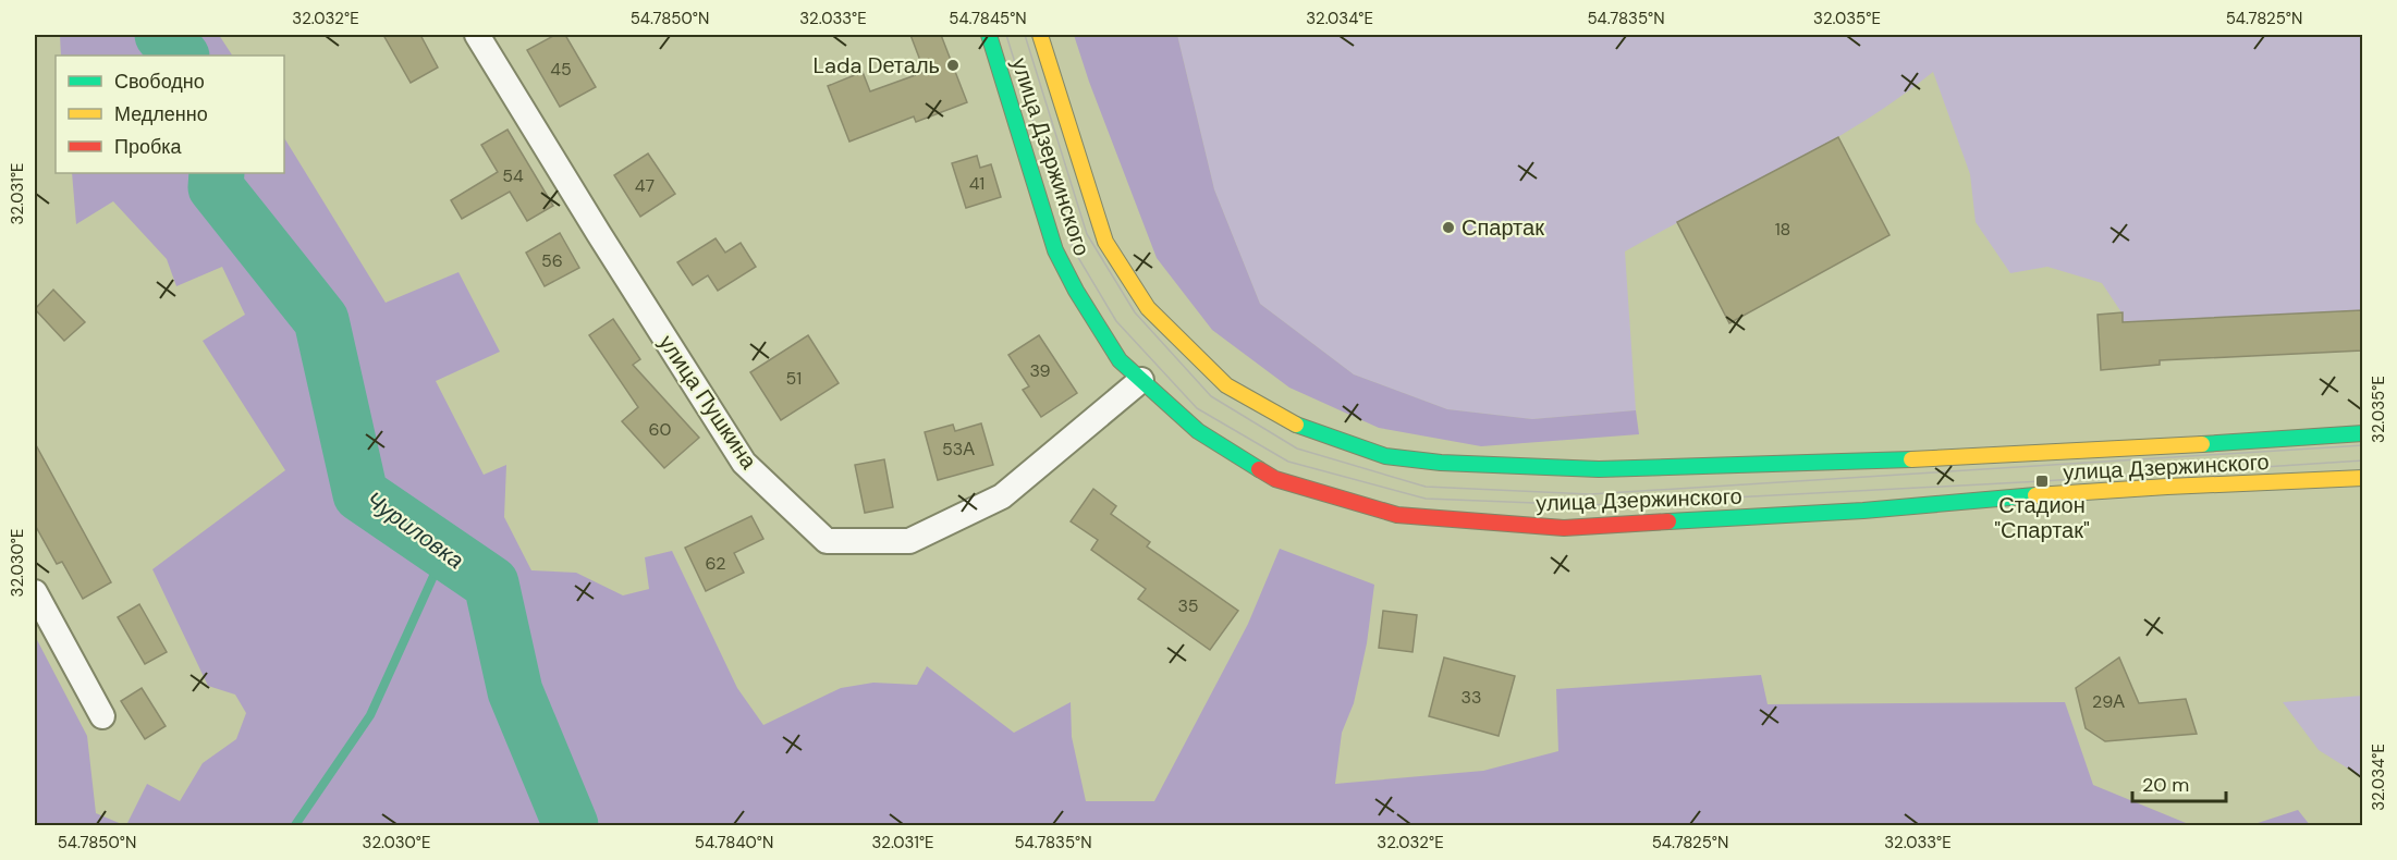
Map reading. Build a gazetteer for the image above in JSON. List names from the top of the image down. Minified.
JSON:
{"streets":{"main road":["улица Дзержинского"],"street":["улица Пушкина"]},"crossings":[["улица Дзержинского","улица Пушкина"]],"water":["Чуриловка"],"places":{"other":["Lada Dеталь","Спартак"],"transit":["Стадион \"Спартак\""]},"house_numbers":["45","54","41","47","18","56","39","51","60","53А","62","35","33","29А"],"legend":["Свободно","Медленно","Пробка"],"scale_bar":"20 m","coordinates":["32.032°E","54.7850°N","32.033°E","54.7845°N","32.034°E","54.7835°N","32.035°E","54.7825°N","32.031°E","32.030°E","54.7840°N"]}
